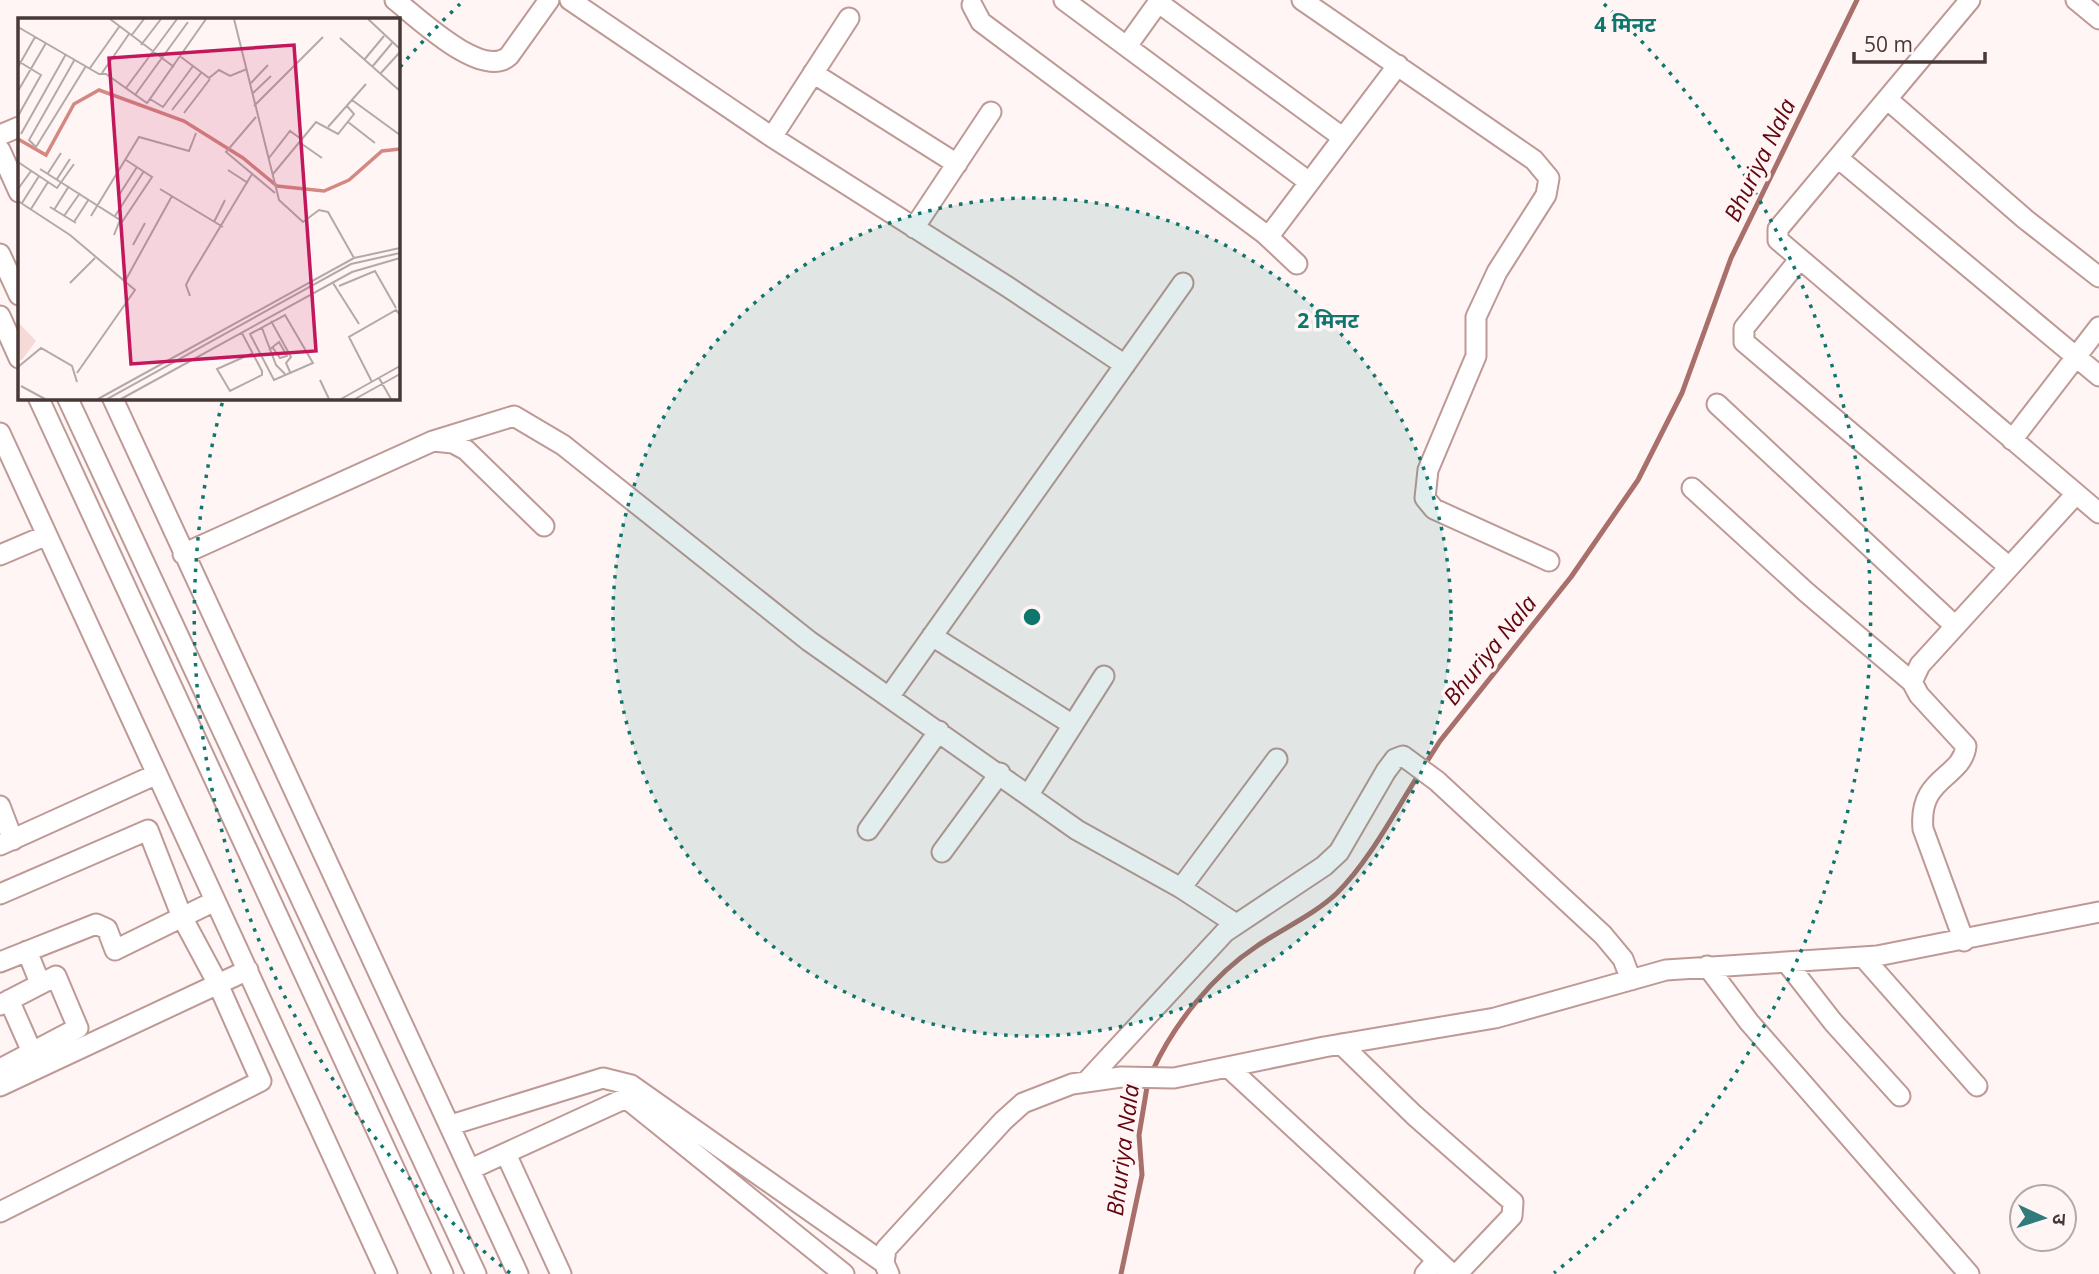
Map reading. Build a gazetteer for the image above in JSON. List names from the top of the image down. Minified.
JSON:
{"water":["Bhuriya Nala"],"scale_bar":"50 m","north":"right","rings":["4 मिनट","2 मिनट"]}
